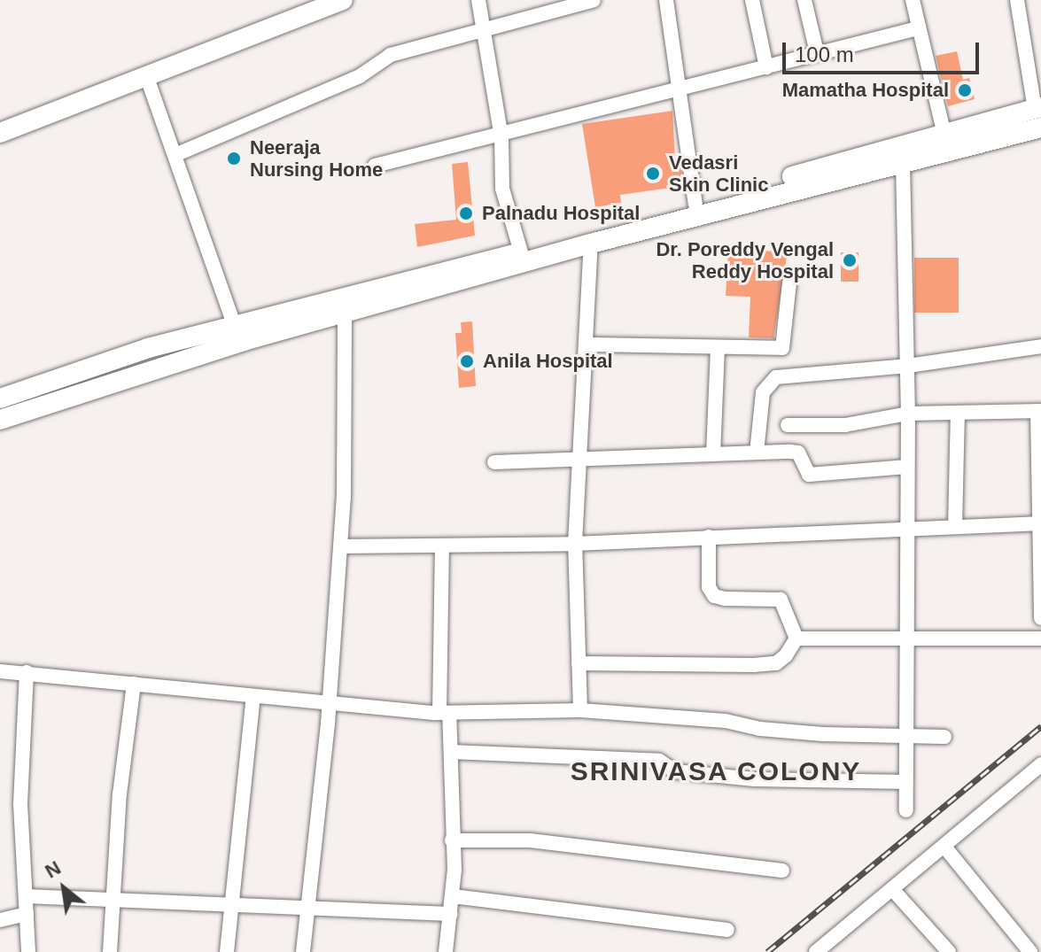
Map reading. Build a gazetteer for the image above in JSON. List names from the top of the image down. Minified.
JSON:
{"districts":["SRINIVASA COLONY"],"places":["Mamatha Hospital","Neeraja Nursing Home","Vedasri Skin Clinic","Palnadu Hospital","Dr. Poreddy Vengal Reddy Hospital","Anila Hospital"],"scale_bar":"100 m","north":"top left"}
